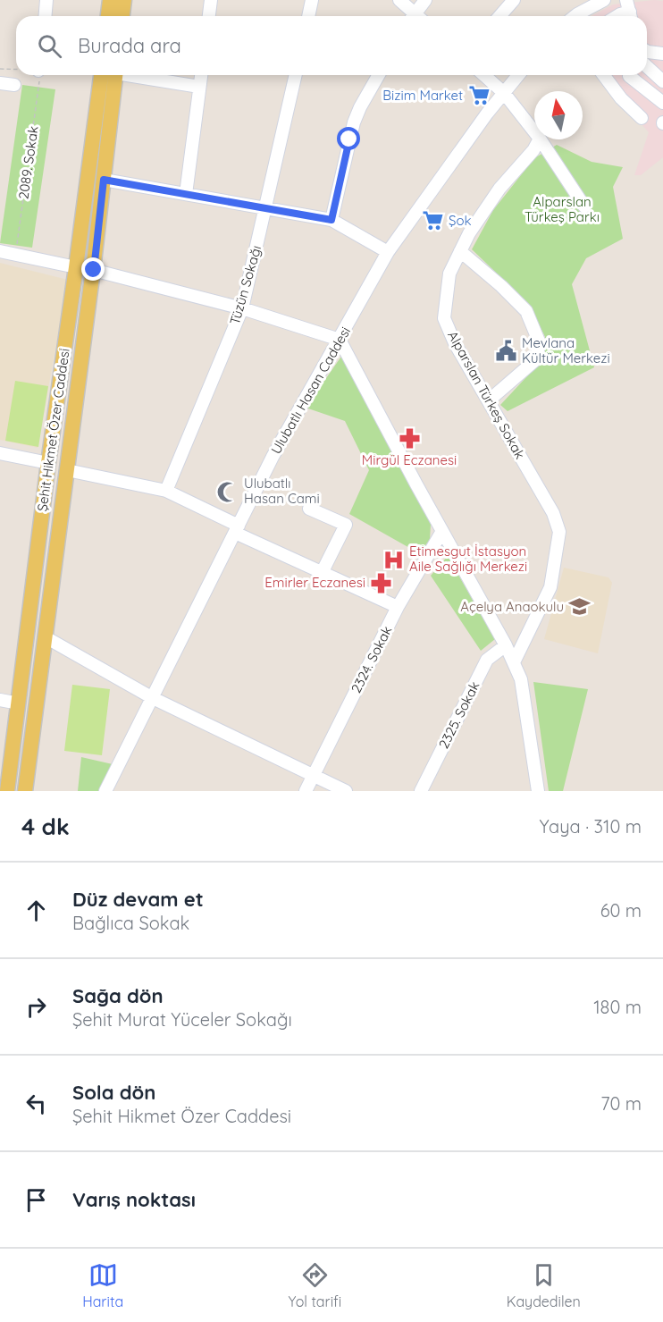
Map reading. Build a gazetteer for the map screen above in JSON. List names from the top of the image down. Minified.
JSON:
{"streets":{"main road":["Şehit Hikmet Özer Caddesi"],"street":["Tüzün Sokağı","Ulubatlı Hasan Caddesi","Alparslan Türkeş Sokak","2324. Sokak","2325. Sokak"],"path":["2089. Sokak"]},"parks":["Alparslan Türkeş Parkı"],"places":{"supermarket":["Bizim Market","Şok"],"public building":["Mevlana Kültür Merkezi"],"pharmacy":["Mirgül Eczanesi","Emirler Eczanesi"],"mosque":["Ulubatlı Hasan Cami"],"hospital":["Etimesgut İstasyon Aile Sağlığı Merkezi"],"school or university":["Açelya Anaokulu"]},"north":"top","page":{"search":"Burada ara","heading":["4 dk","Yaya · 310 m"],"list":[["Düz devam et","Bağlıca Sokak","60 m"],["Sağa dön","Şehit Murat Yüceler Sokağı","180 m"],["Sola dön","Şehit Hikmet Özer Caddesi","70 m"],"Varış noktası"],"nav":["Harita","Yol tarifi","Kaydedilen"]}}
